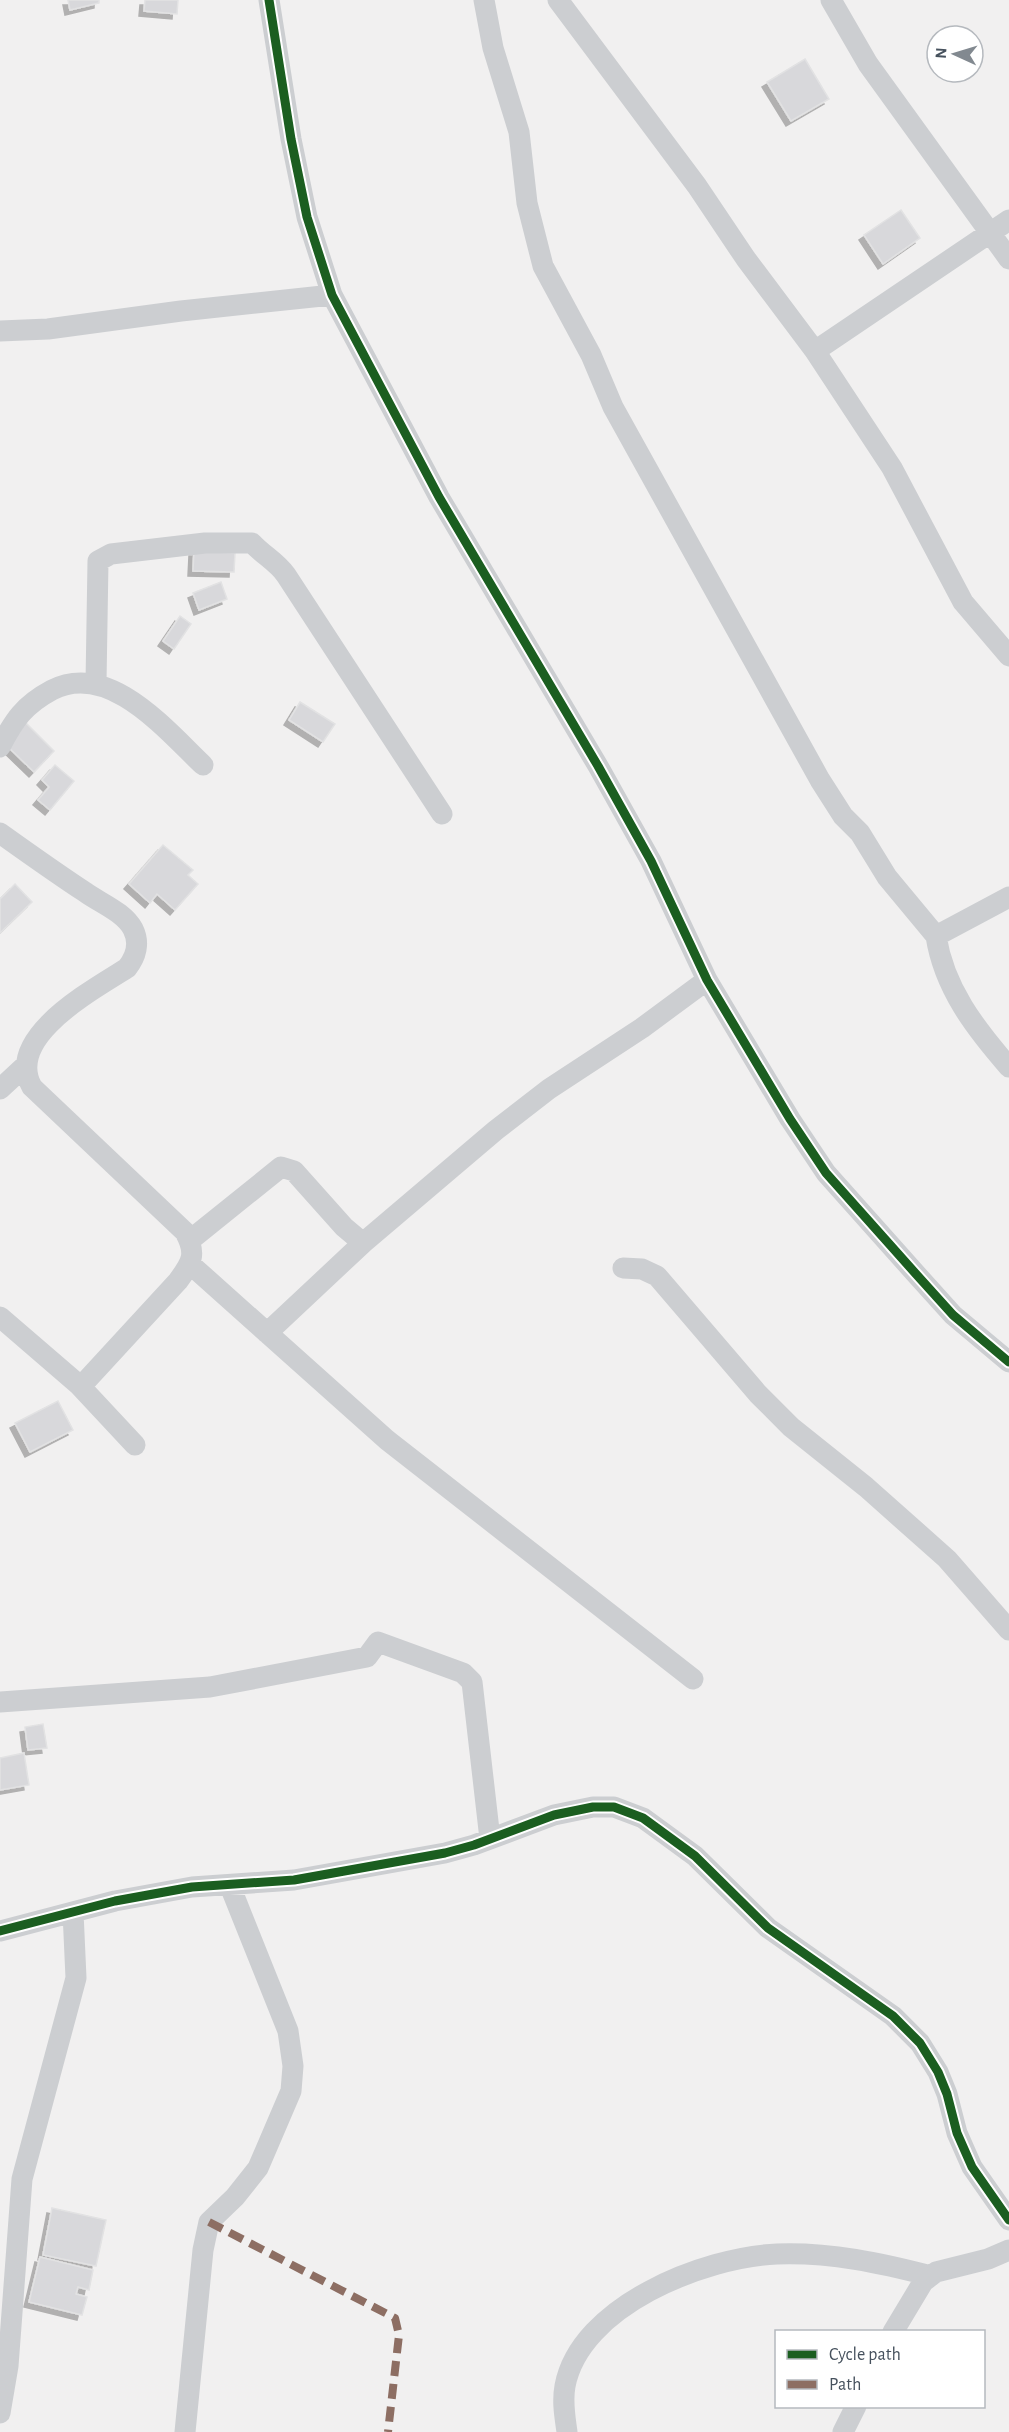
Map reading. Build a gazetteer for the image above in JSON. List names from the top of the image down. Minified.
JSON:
{"legend":["Cycle path","Path"],"north":"left"}
